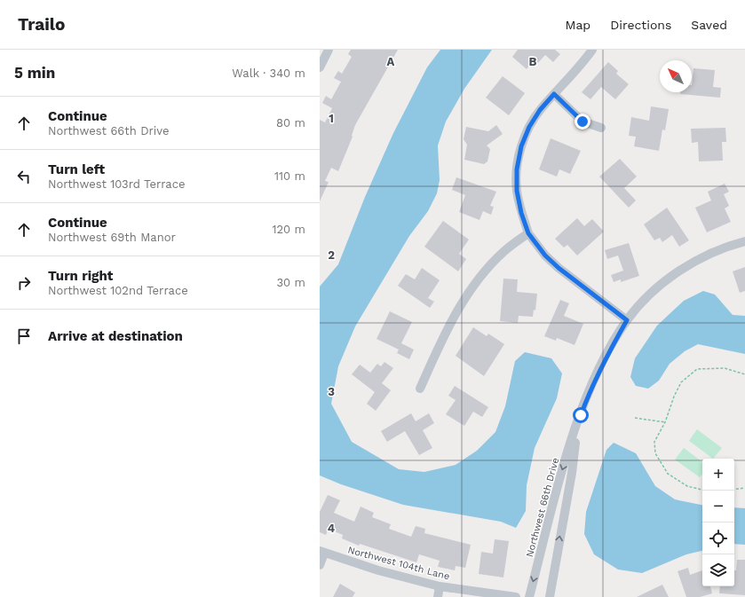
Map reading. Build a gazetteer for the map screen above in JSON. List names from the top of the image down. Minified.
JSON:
{"streets":{"street":["Northwest 66th Drive","Northwest 104th Lane"]},"north":"top left","page":{"header":"Trailo","nav":["Map","Directions","Saved"],"heading":["5 min","Walk · 340 m"],"list":[["Continue","Northwest 66th Drive","80 m"],["Turn left","Northwest 103rd Terrace","110 m"],["Continue","Northwest 69th Manor","120 m"],["Turn right","Northwest 102nd Terrace","30 m"],"Arrive at destination"],"map_buttons":["+","−"]},"grid":{"columns":["A","B"],"rows":["1","2","3","4"]}}
